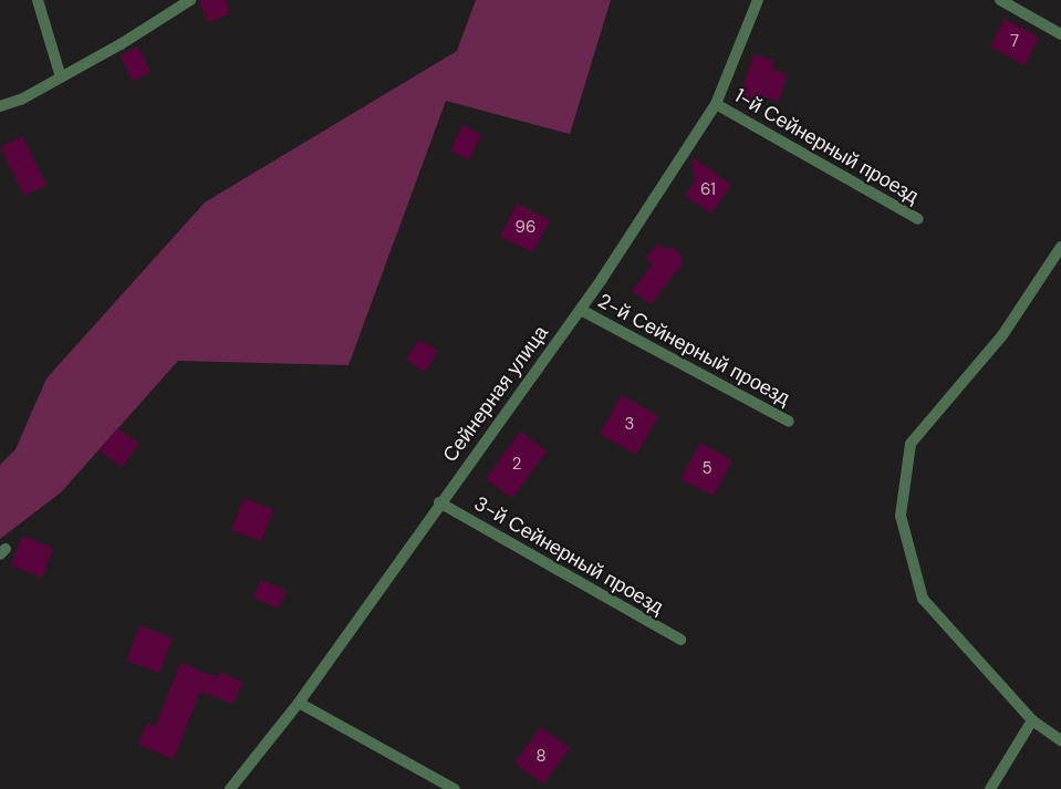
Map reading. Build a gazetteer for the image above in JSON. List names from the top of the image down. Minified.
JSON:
{"streets":{"lane":["1-й Сейнерный проезд","2-й Сейнерный проезд","Сейнерная улица","3-й Сейнерный проезд"]},"crossings":[["1-й Сейнерный проезд","Сейнерная улица"],["2-й Сейнерный проезд","Сейнерная улица"],["Сейнерная улица","3-й Сейнерный проезд"]],"house_numbers":["7","61","96","3","2","5","8"]}
